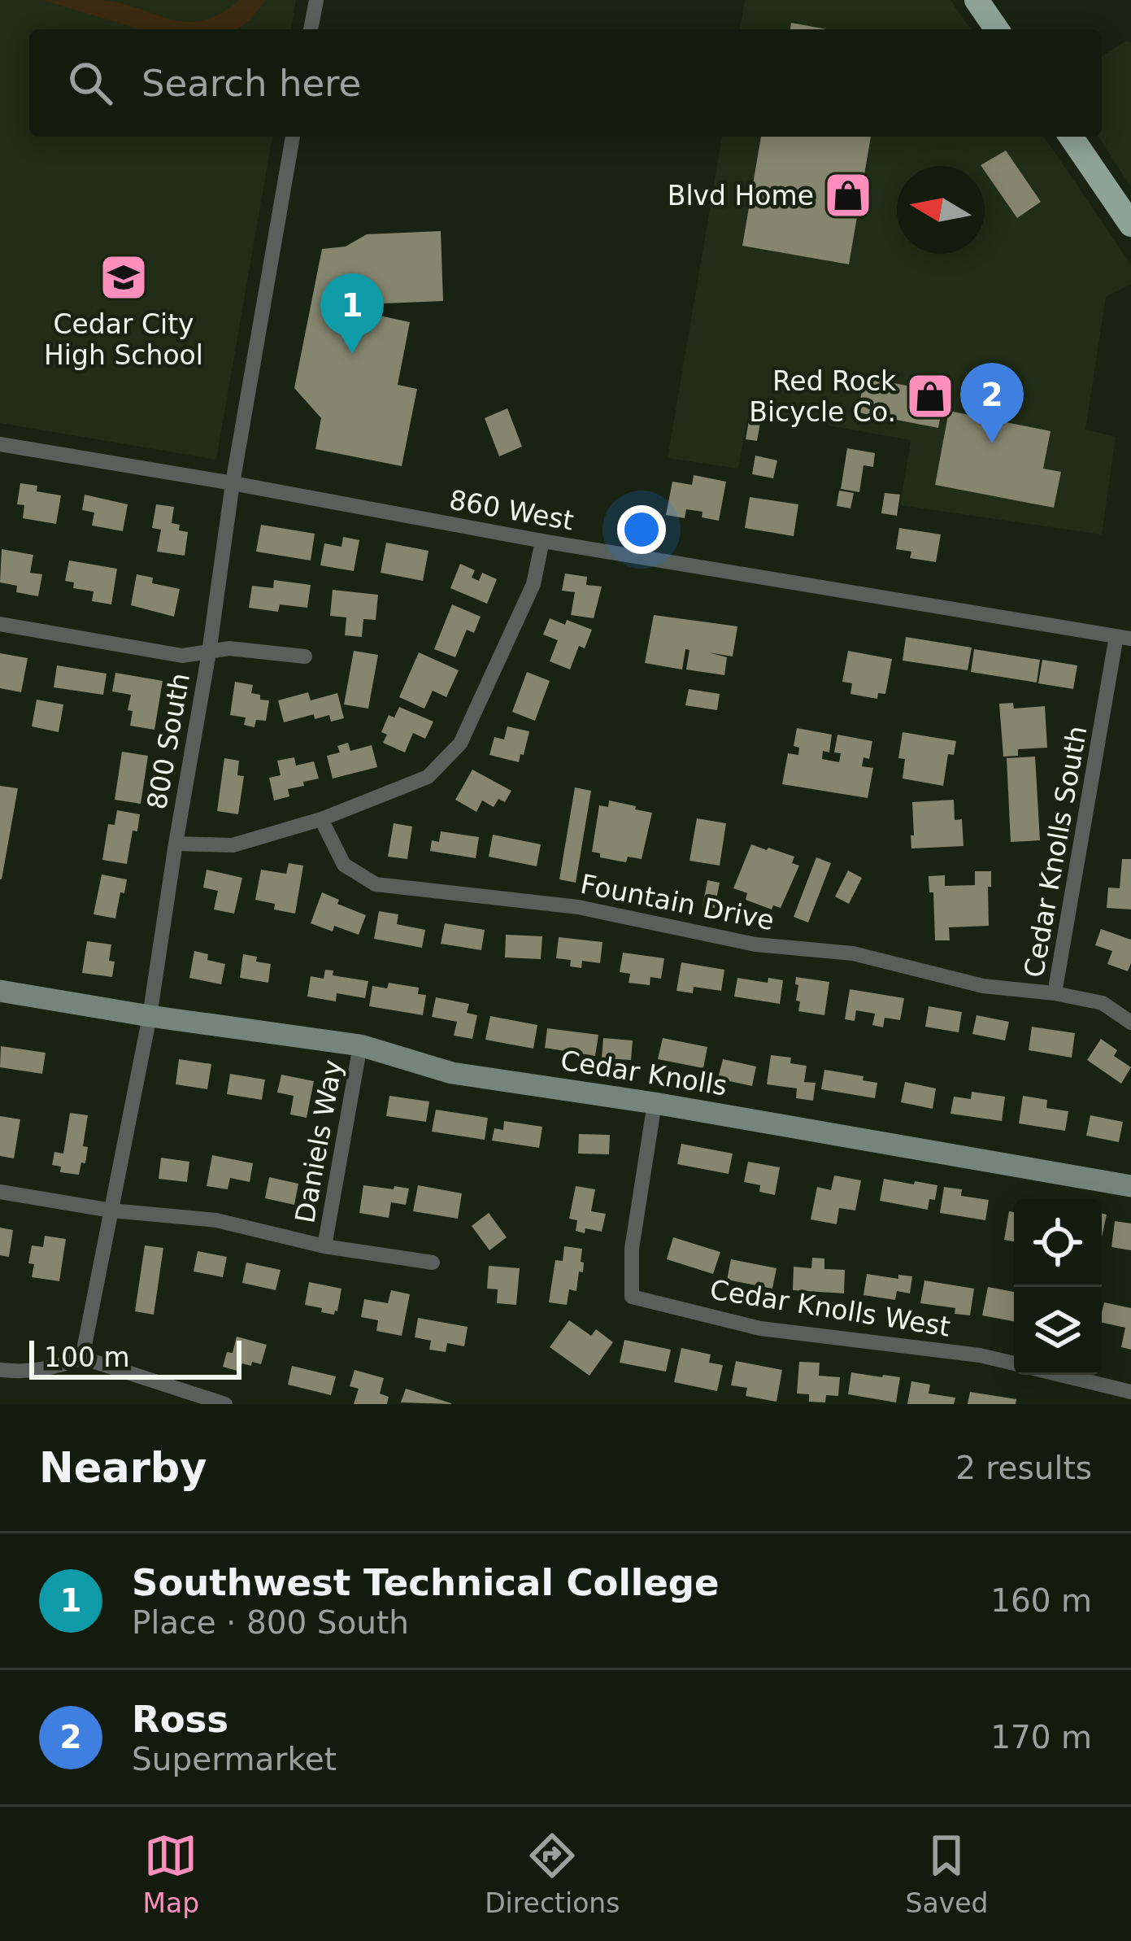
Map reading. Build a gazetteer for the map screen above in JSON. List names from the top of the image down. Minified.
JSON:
{"streets":{"street":["860 West","800 South","Cedar Knolls South","Fountain Drive","Cedar Knolls","Daniels Way","Cedar Knolls West"]},"crossings":[["860 West","800 South"],["860 West","Cedar Knolls South"],["800 South","Cedar Knolls"],["Cedar Knolls South","Fountain Drive"],["Cedar Knolls","Daniels Way"],["Cedar Knolls","Cedar Knolls West"]],"places":{"shop":["Blvd Home","Red Rock Bicycle Co."],"school or university":["Cedar City High School"]},"scale_bar":"100 m","north":"left","page":{"search":"Search here","pins":["1","2"],"scale":"100 m","heading":["Nearby","2 results"],"list":[{"mark":"1","name":"Southwest Technical College","note":"Place · 800 South","value":"160 m"},{"mark":"2","name":"Ross","note":"Supermarket","value":"170 m"}],"nav":["Map","Directions","Saved"]}}
